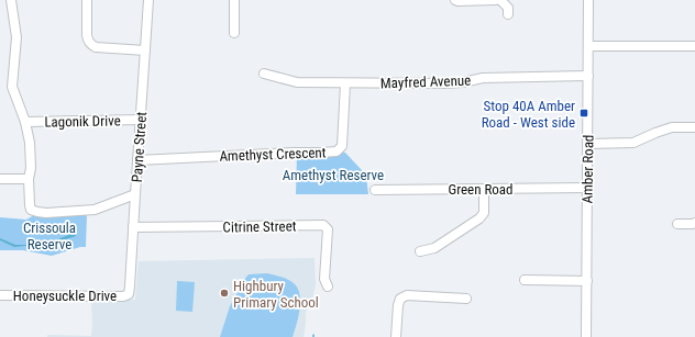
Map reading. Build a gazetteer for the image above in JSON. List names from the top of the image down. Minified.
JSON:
{"streets":{"street":["Mayfred Avenue","Lagonik Drive","Payne Street","Amethyst Crescent","Amber Road","Green Road","Citrine Street","Honeysuckle Drive"]},"crossings":[["Mayfred Avenue","Amethyst Crescent"],["Mayfred Avenue","Amber Road"],["Lagonik Drive","Payne Street"],["Payne Street","Amethyst Crescent"],["Payne Street","Citrine Street"],["Payne Street","Honeysuckle Drive"],["Amber Road","Green Road"]],"parks":["Amethyst Reserve","Crissoula Reserve"],"places":{"transit":["Stop 40A Amber Road - West side"],"other":["Highbury Primary School"]}}
